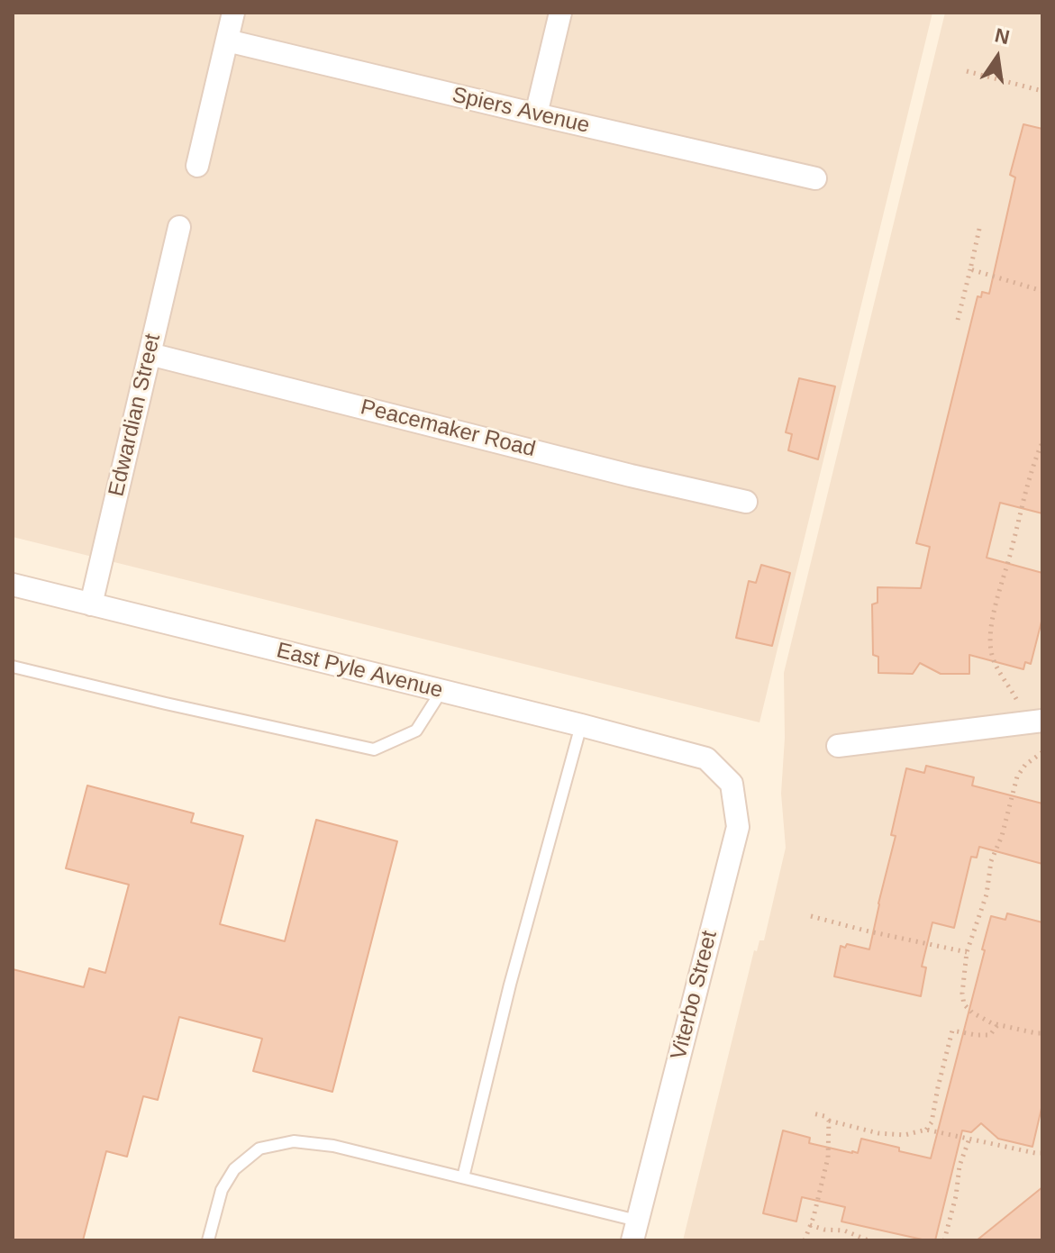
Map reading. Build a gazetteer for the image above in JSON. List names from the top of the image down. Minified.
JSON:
{"streets":{"street":["Spiers Avenue","Edwardian Street","Peacemaker Road","East Pyle Avenue","Viterbo Street"]},"crossings":[["Edwardian Street","Peacemaker Road"],["Edwardian Street","East Pyle Avenue"],["East Pyle Avenue","Viterbo Street"]],"north":"top"}
